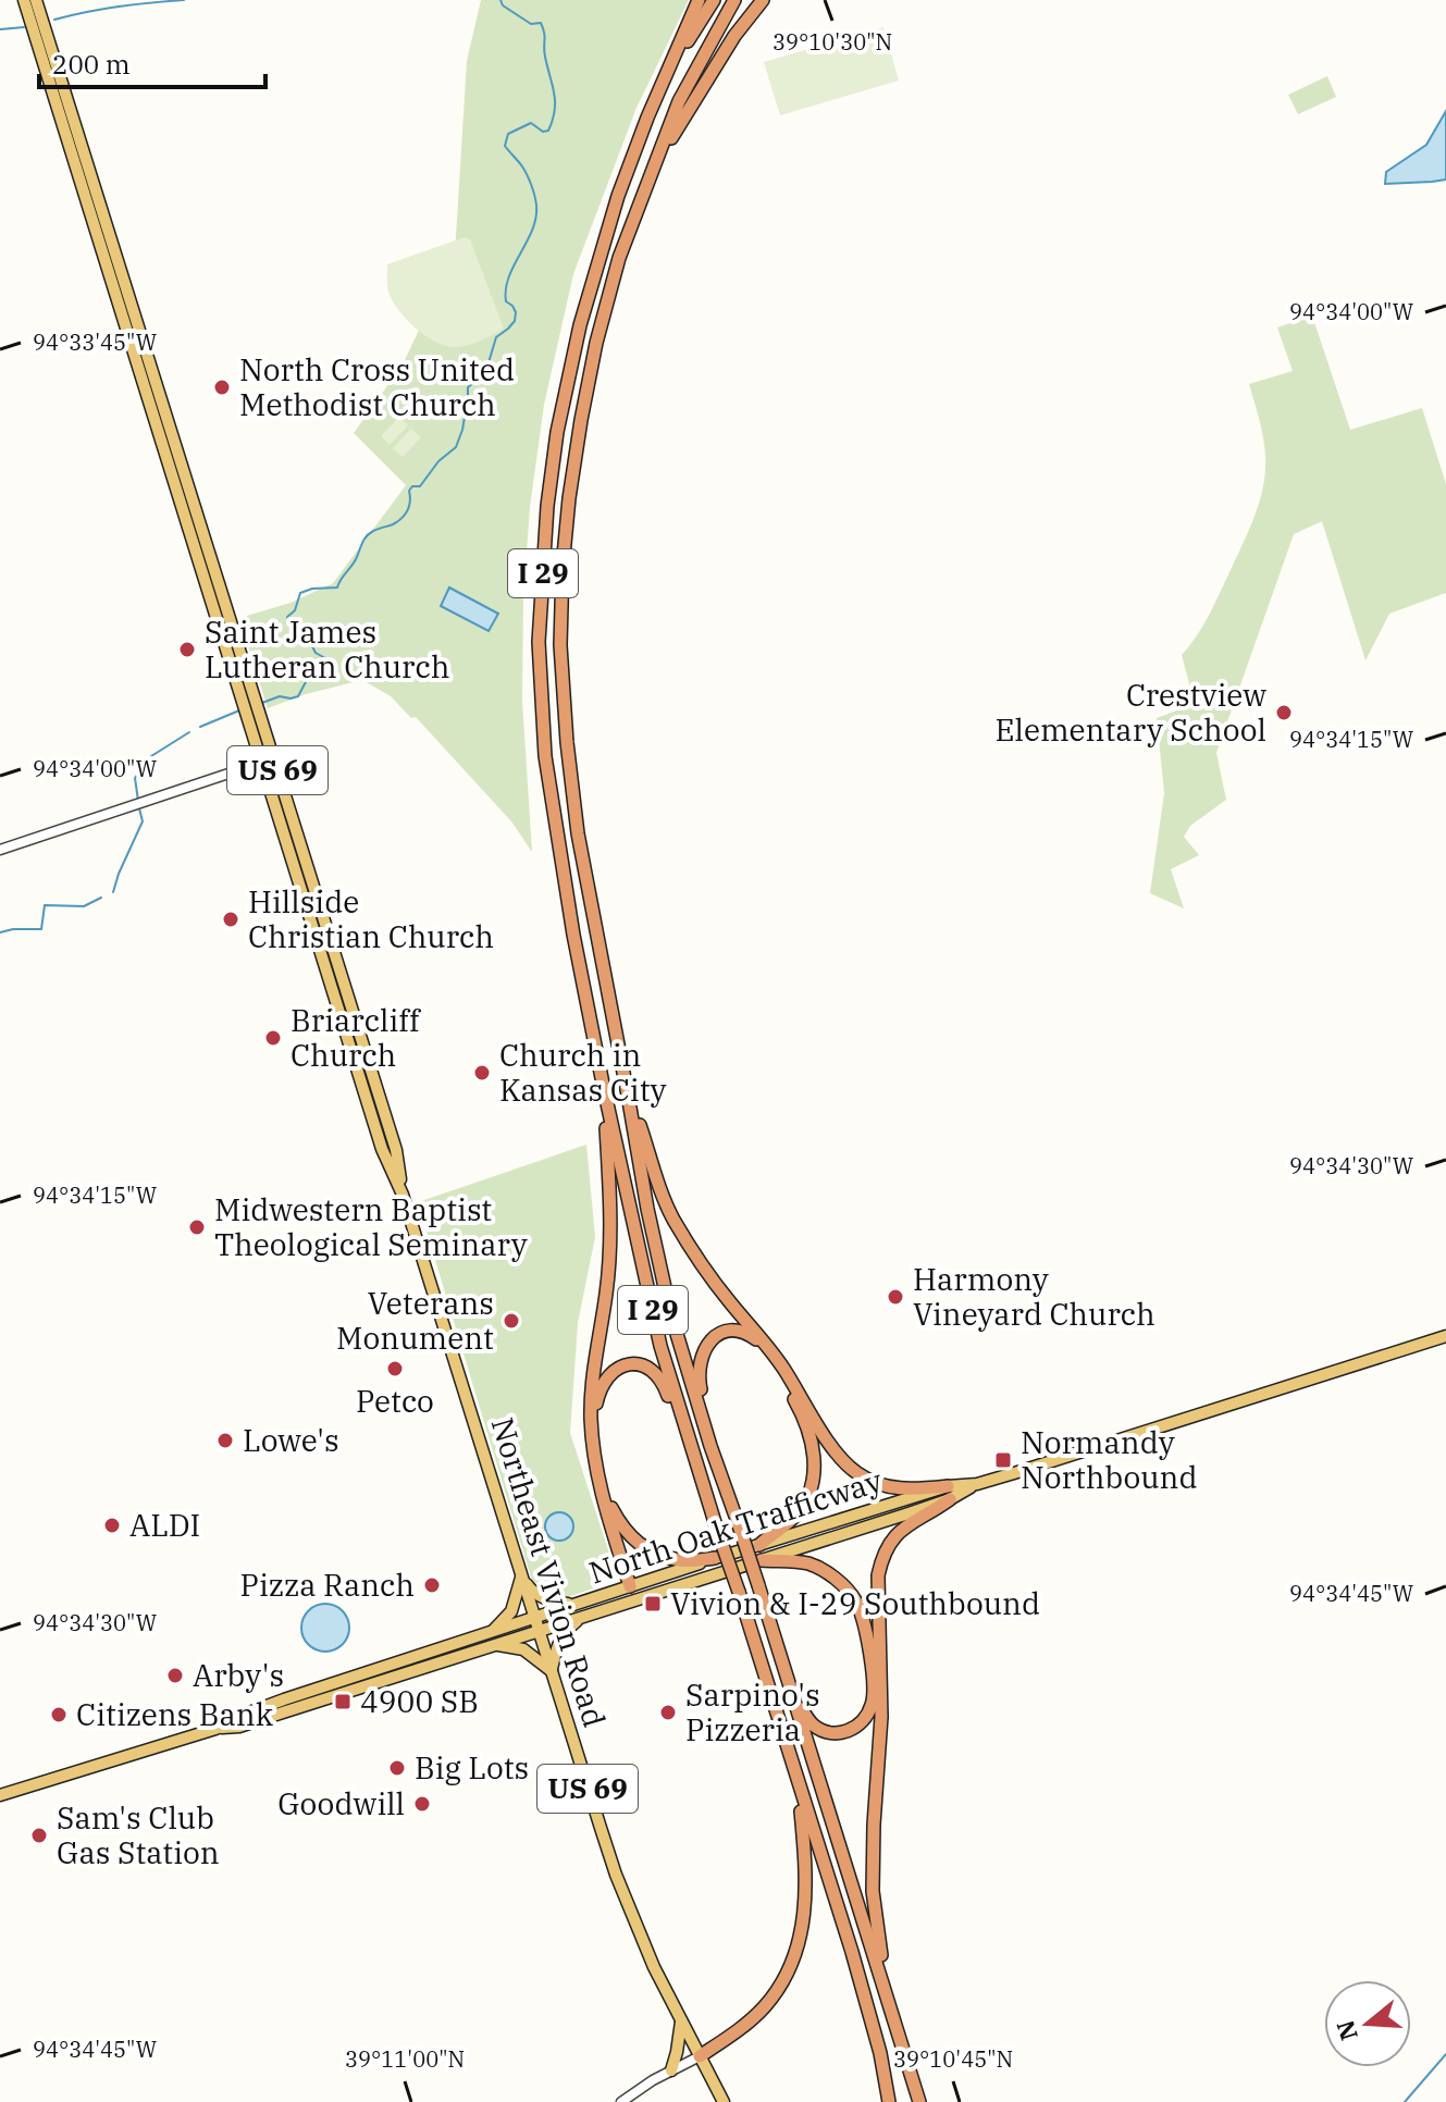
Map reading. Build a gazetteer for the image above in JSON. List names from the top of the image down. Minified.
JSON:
{"streets":{"highway":["I 29"],"main road":["US 69","North Oak Trafficway","Northeast Vivion Road"]},"crossings":[["US 69","Northeast Vivion Road"],["North Oak Trafficway","Northeast Vivion Road"]],"places":{"other":["North Cross United Methodist Church","Saint James Lutheran Church","Crestview Elementary School","Hillside Christian Church","Briarcliff Church","Church in Kansas City","Midwestern Baptist Theological Seminary","Harmony Vineyard Church","Veterans Monument","Petco","Lowe's","ALDI","Pizza Ranch","Arby's","Sarpino's Pizzeria","Citizens Bank","Big Lots","Goodwill","Sam's Club Gas Station"],"transit":["Normandy Northbound","Vivion & I-29 Southbound","4900 SB"]},"scale_bar":"200 m","north":"left","coordinates":["39°10'30\"N","94°34'00\"W","94°33'45\"W","94°34'15\"W","94°34'30\"W","94°34'45\"W","39°11'00\"N","39°10'45\"N"]}
